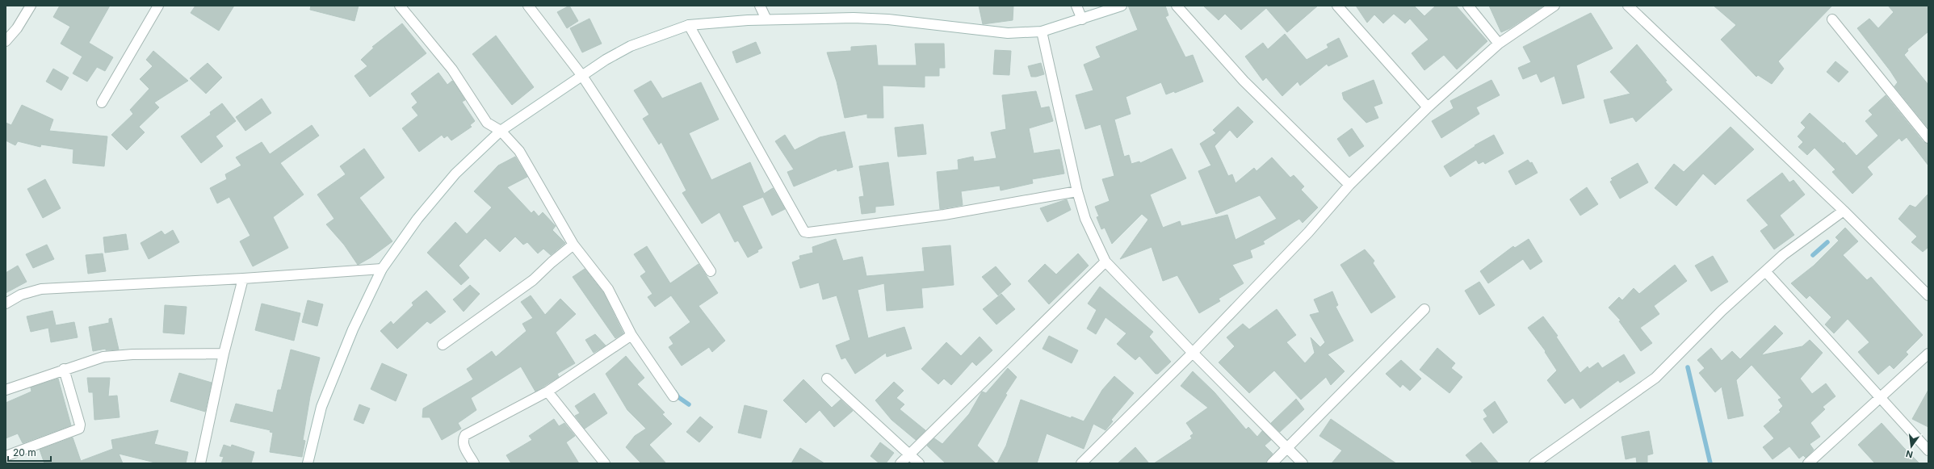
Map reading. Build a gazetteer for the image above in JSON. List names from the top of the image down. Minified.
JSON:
{"scale_bar":"20 m","north":"bottom"}
